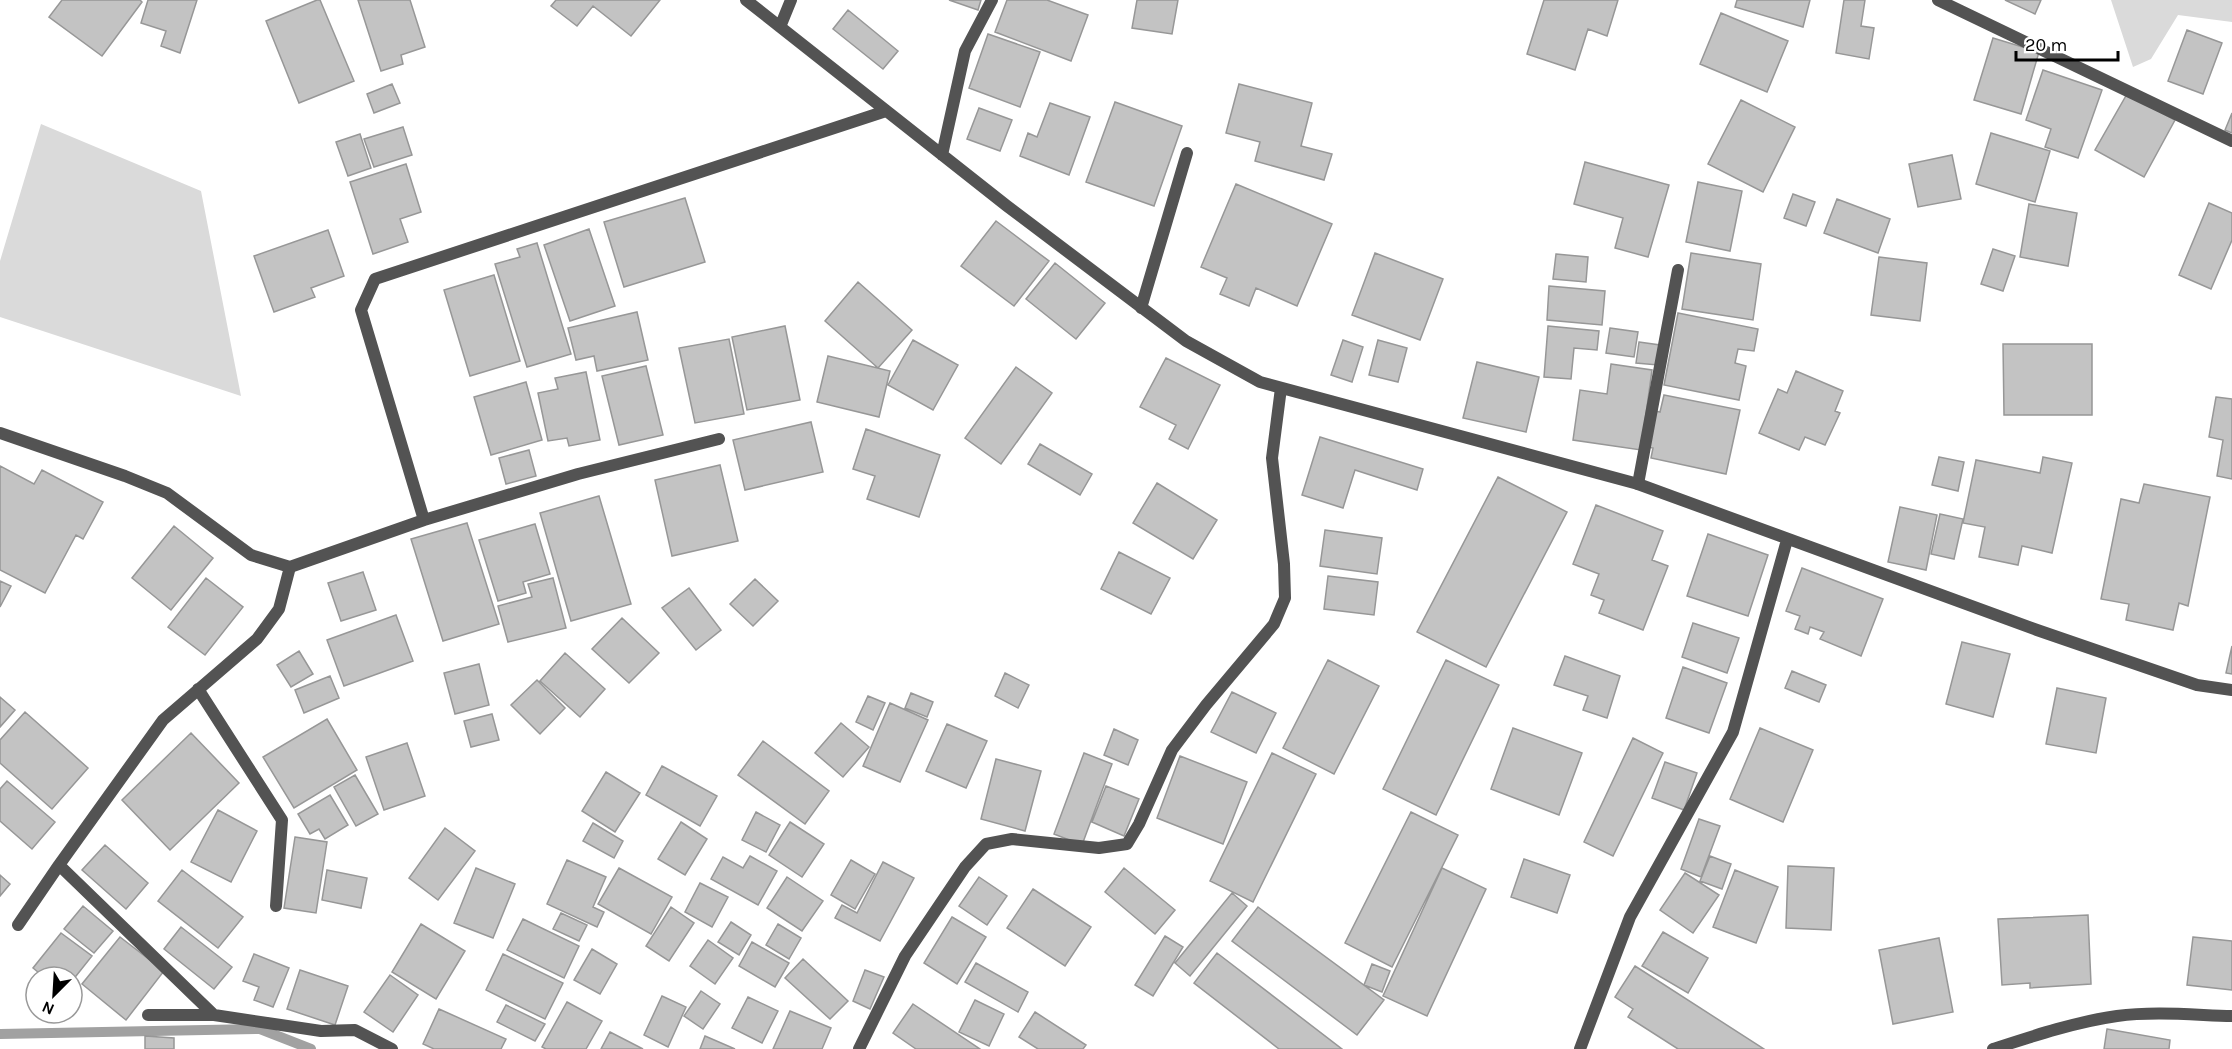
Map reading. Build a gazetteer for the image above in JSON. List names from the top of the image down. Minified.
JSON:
{"scale_bar":"20 m","north":"bottom left"}
